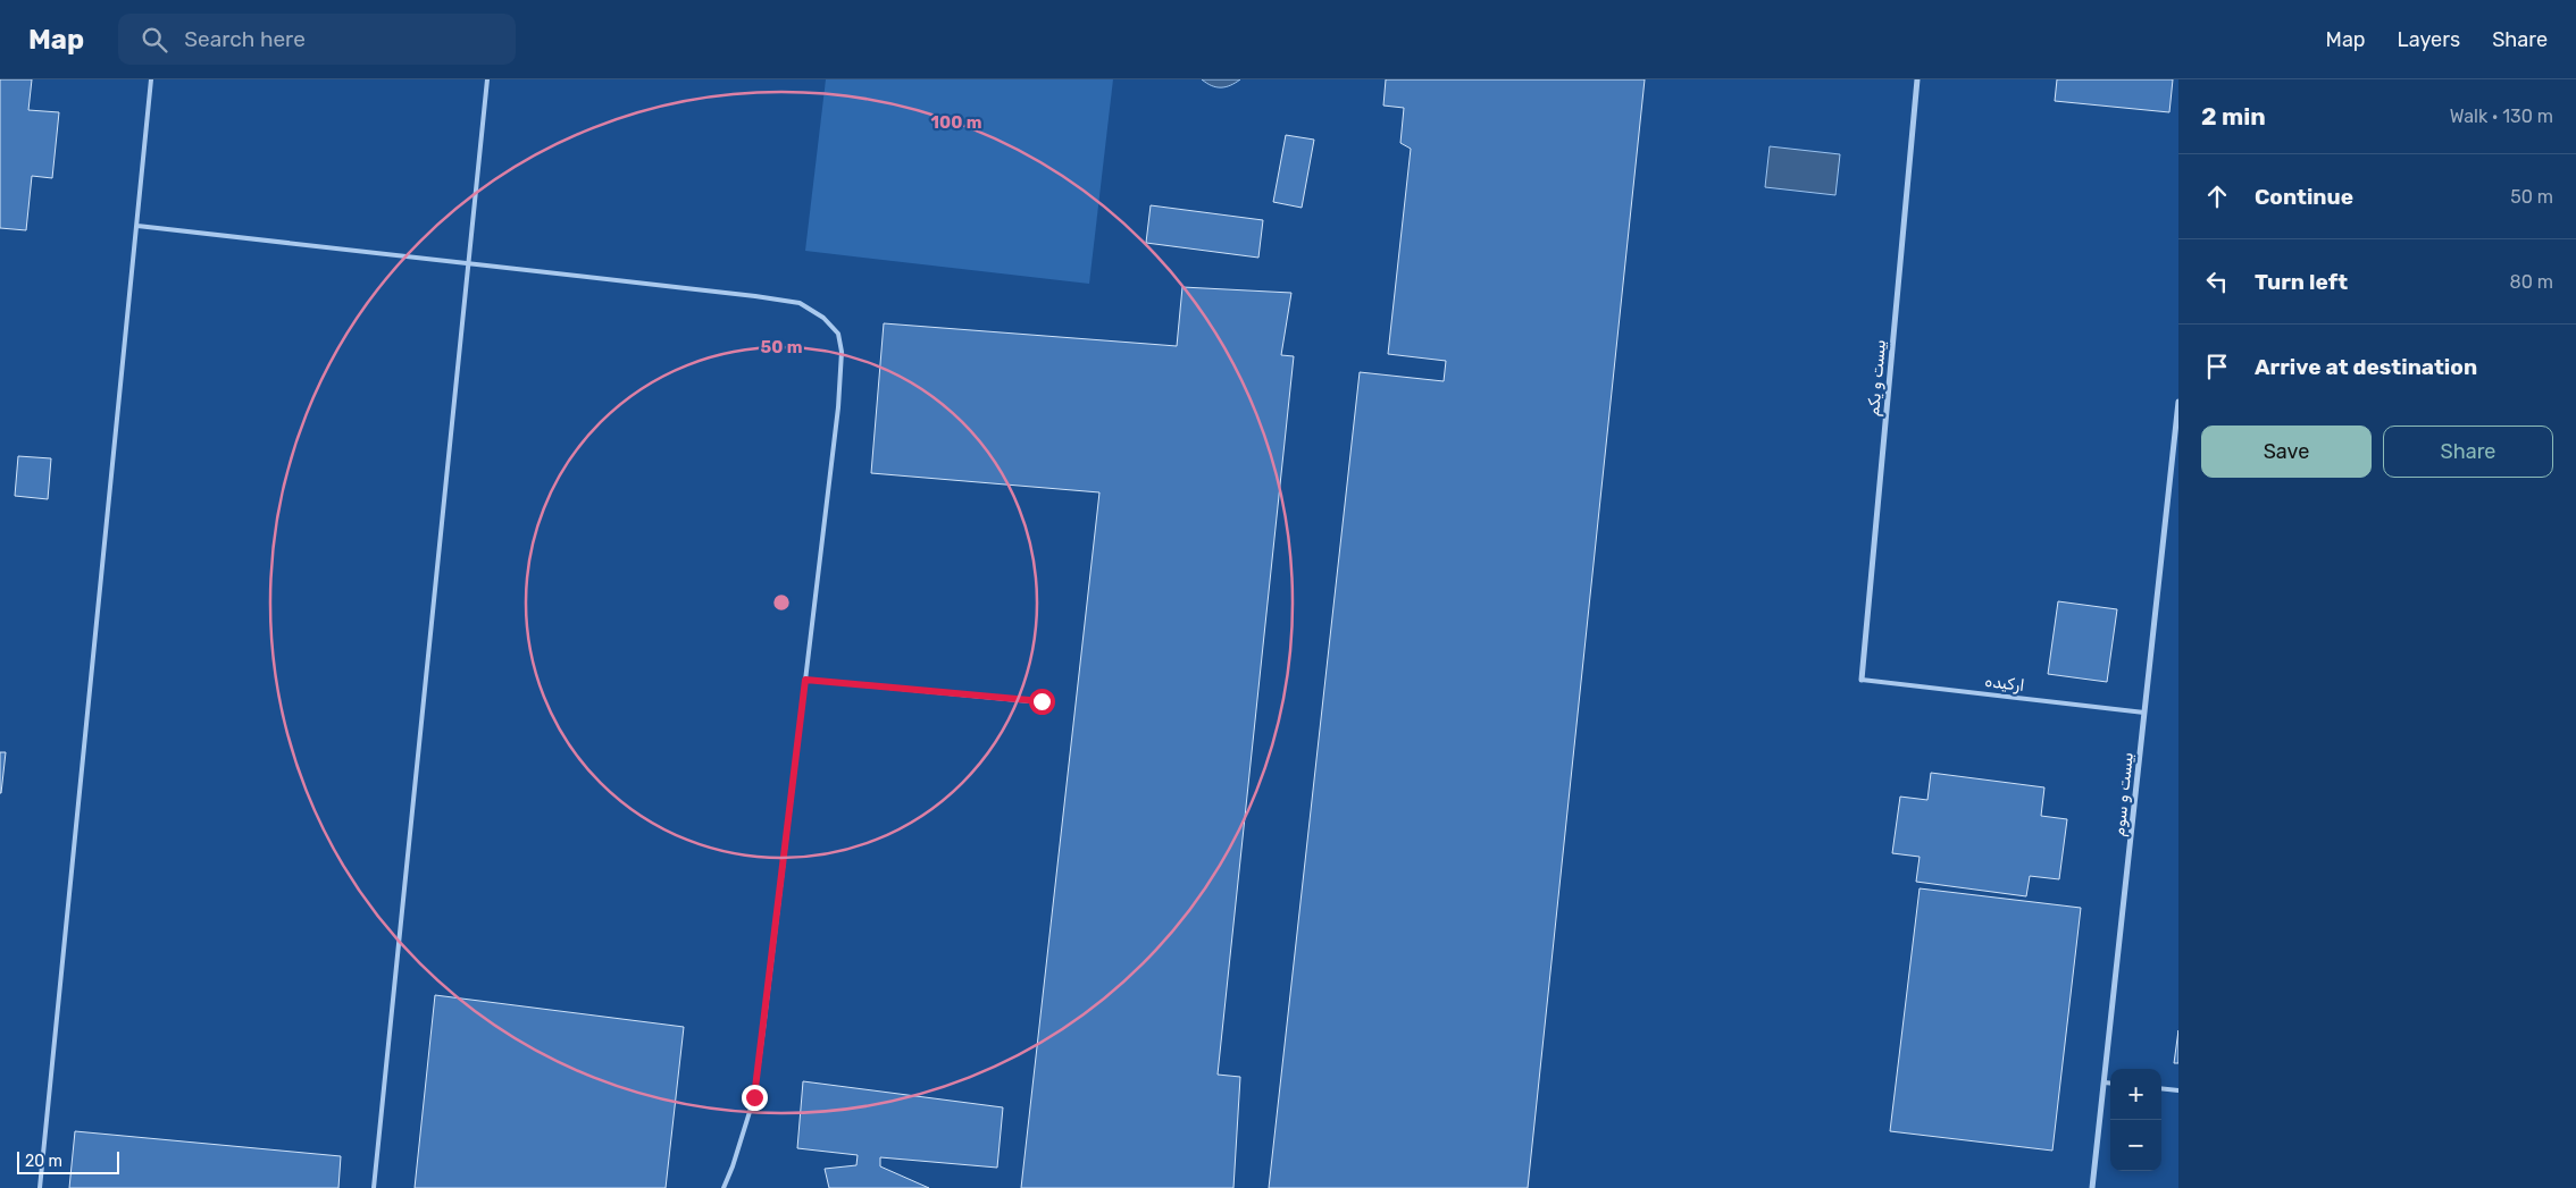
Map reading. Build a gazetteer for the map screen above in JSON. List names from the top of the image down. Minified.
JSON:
{"streets":{"street":["بیست و یکم","بیست و سوم"],"lane":["ارکیده"]},"crossings":[["بیست و یکم","ارکیده"],["ارکیده","بیست و سوم"]],"scale_bar":"20 m","page":{"header":"Map","search":"Search here","nav":["Map","Layers","Share"],"heading":["2 min","Walk · 130 m"],"list":[["Continue","50 m"],["Turn left","80 m"],"Arrive at destination"],"buttons":["Save","Share"],"map_buttons":["+","−"],"scale":"20 m"},"rings":["100 m","50 m"]}
